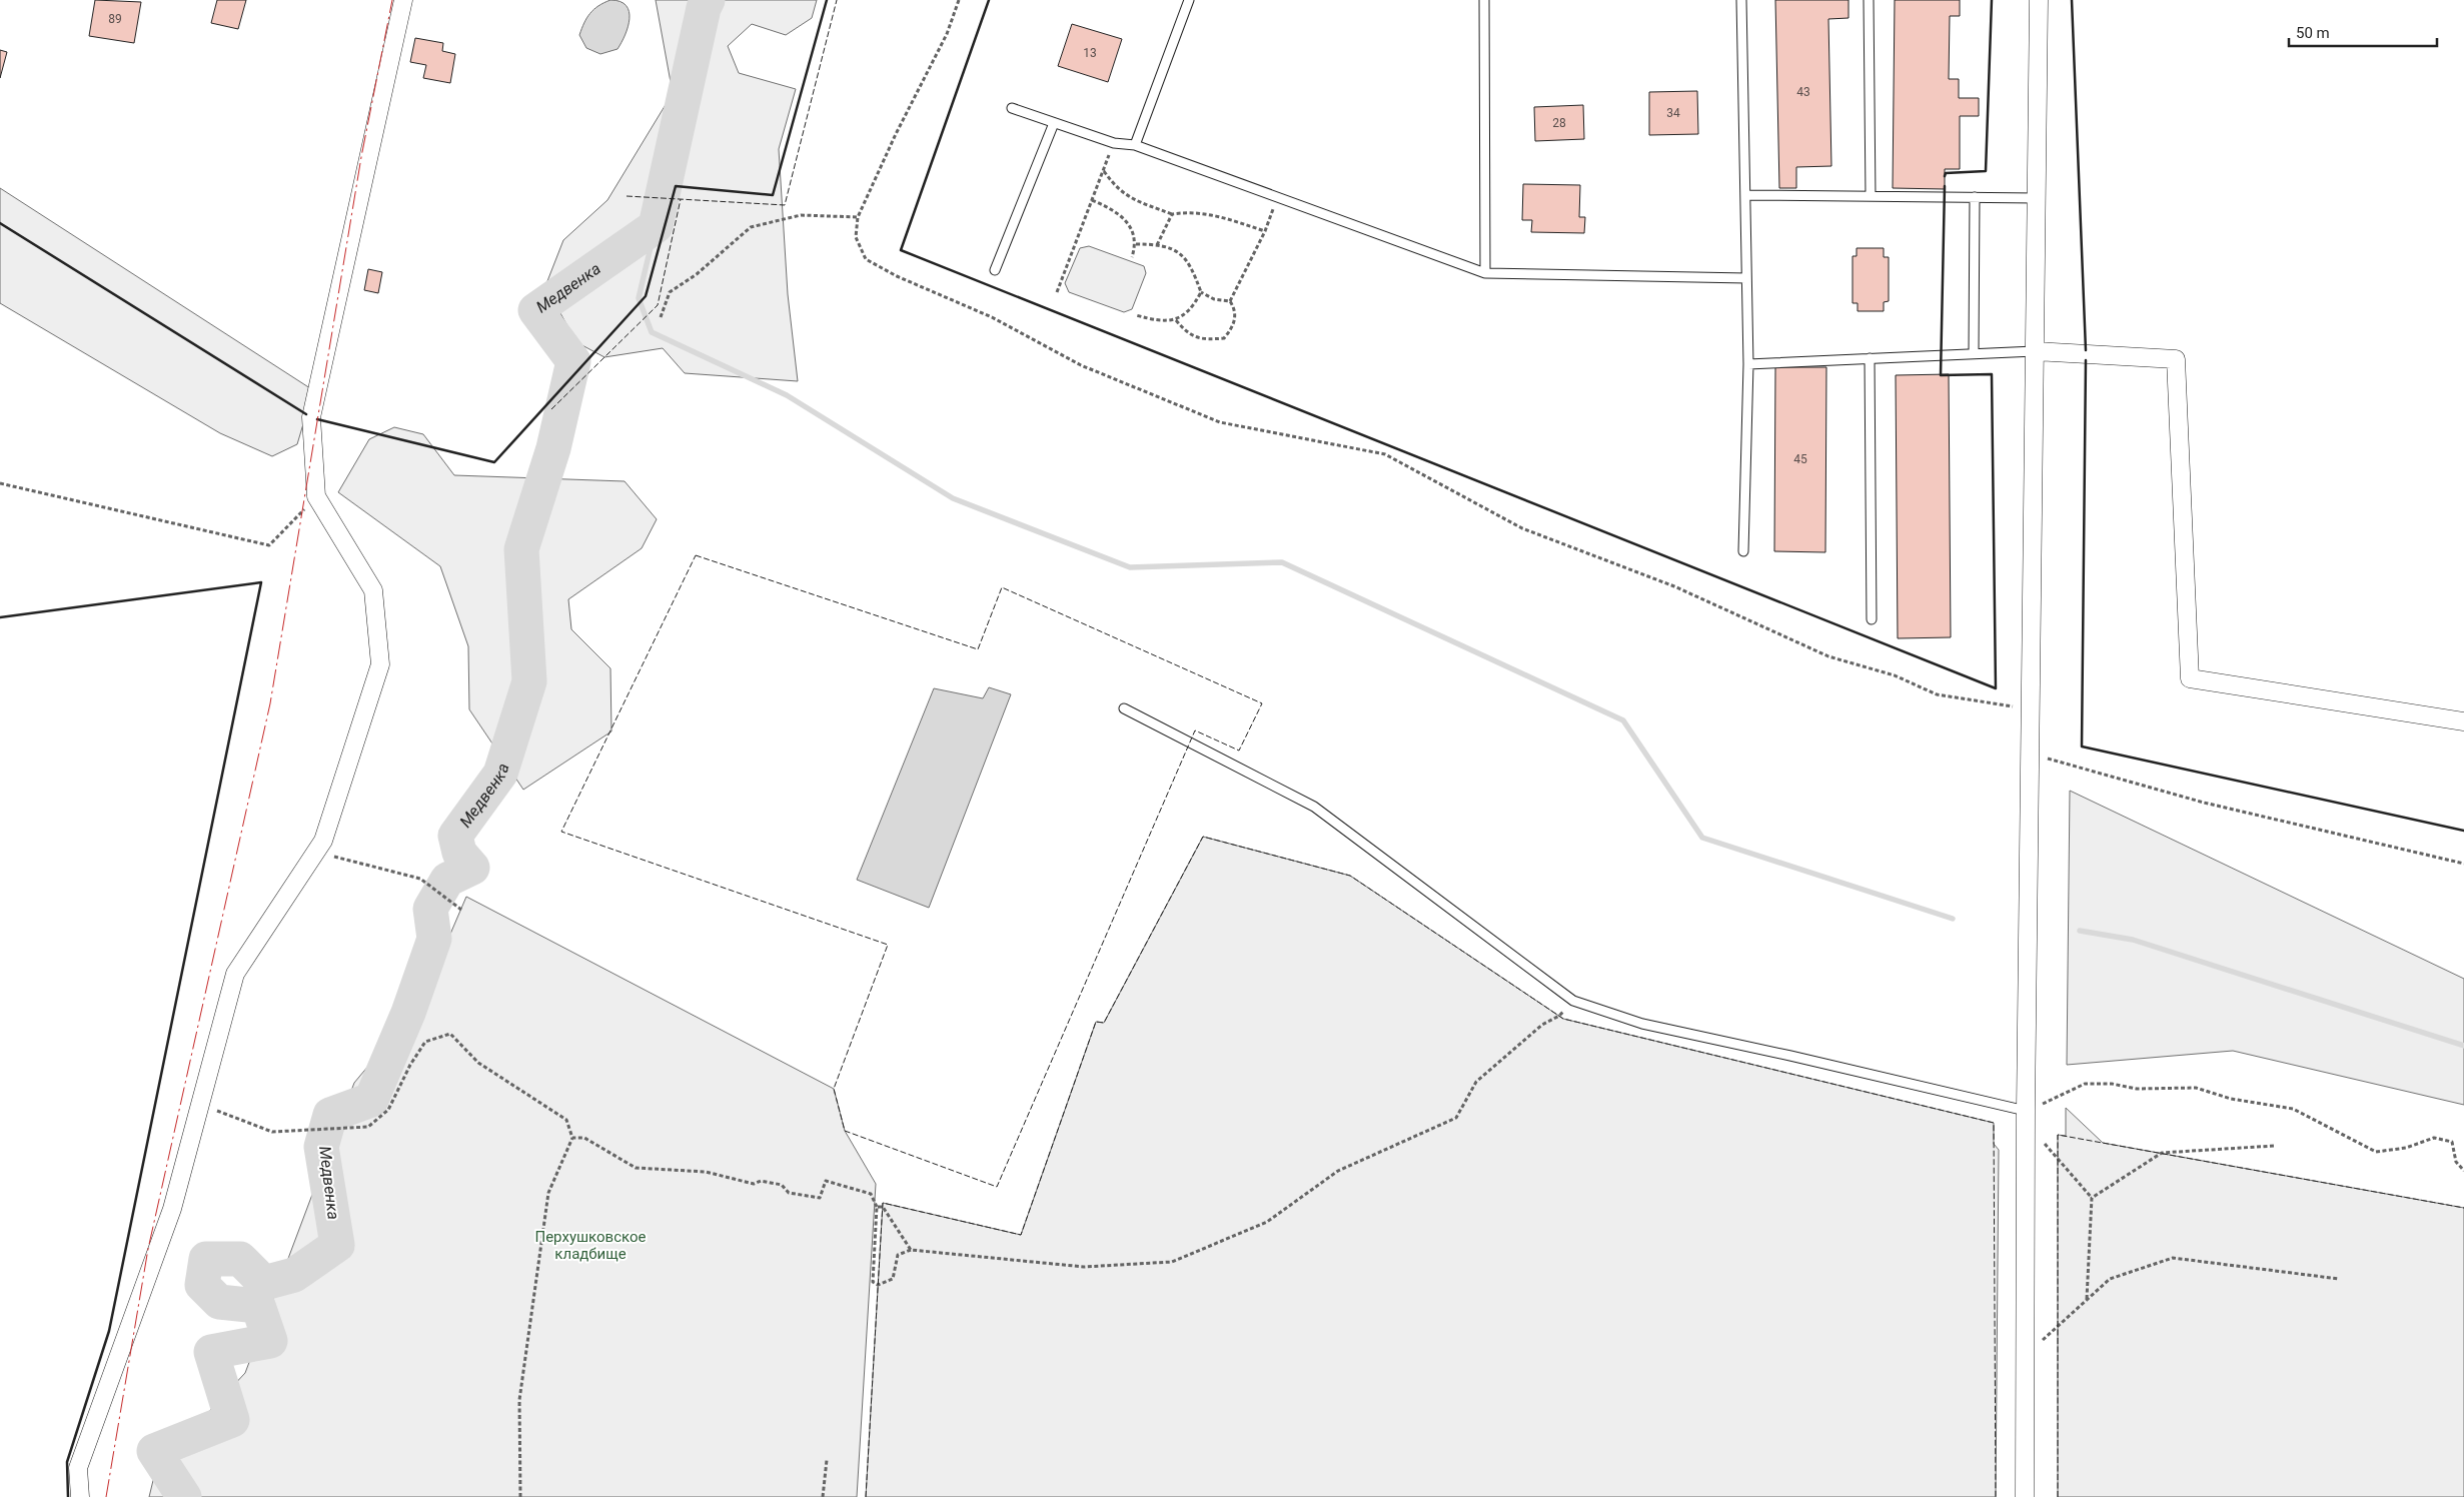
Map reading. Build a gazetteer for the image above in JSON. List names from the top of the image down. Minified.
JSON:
{"water":["Медвенка"],"parks":["Перхушковское кладбище"],"house_numbers":["89","13","43","34","28","45"],"scale_bar":"50 m"}
